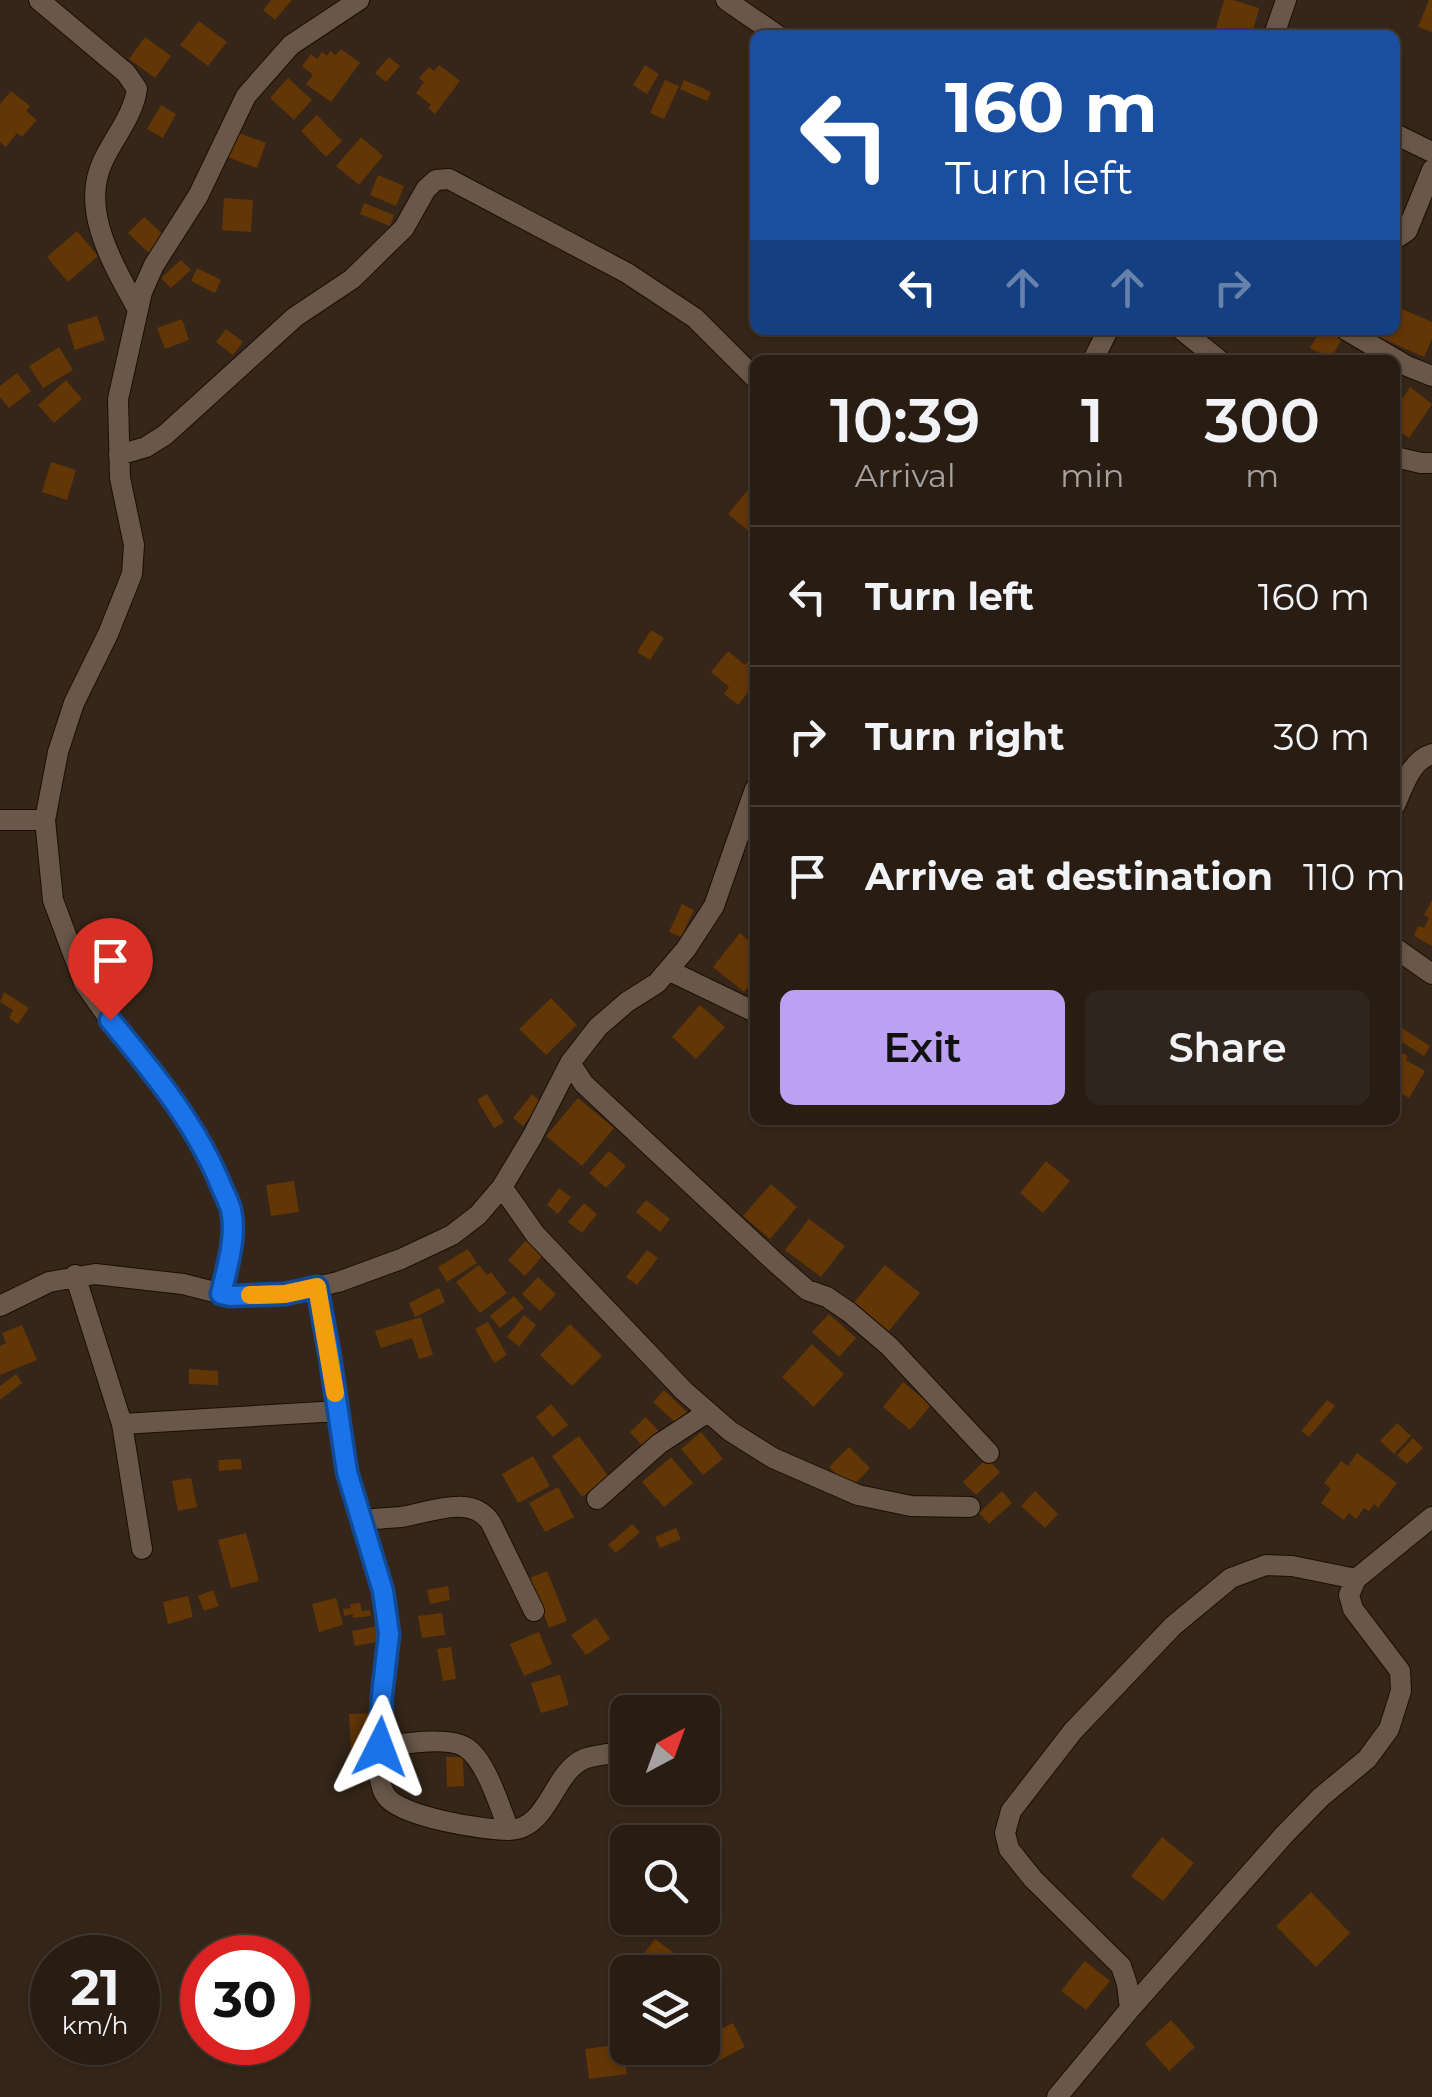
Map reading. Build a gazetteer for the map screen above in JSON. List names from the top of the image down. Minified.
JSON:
{"north":"top right","page":{"turn":["160 m","Turn left"],"eta":["10:39","Arrival","1","min","300","m"],"list":[{"name":"Turn left","value":"160 m"},{"name":"Turn right","value":"30 m"},{"name":"Arrive at destination","value":"110 m"}],"buttons":["Exit","Share"],"speed":"21 km/h","limit":"30"}}
